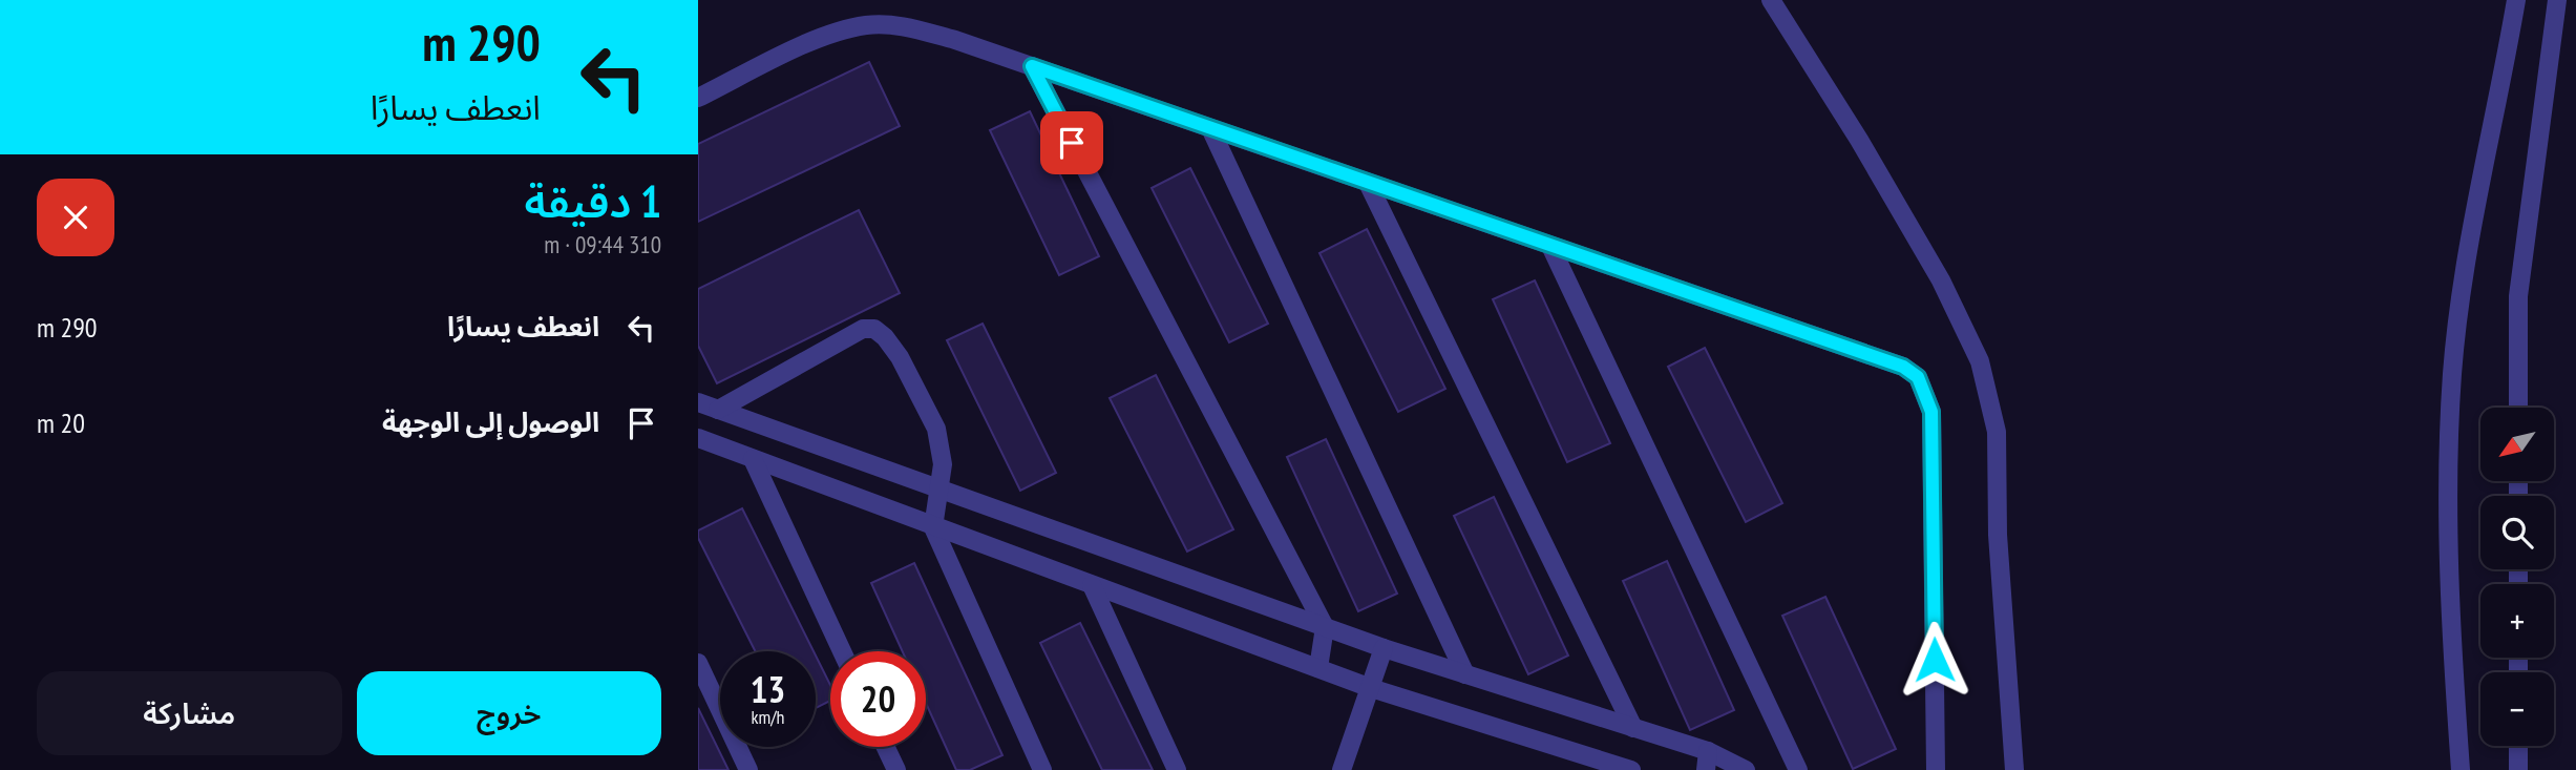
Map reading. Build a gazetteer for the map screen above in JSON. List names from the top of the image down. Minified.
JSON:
{"north":"bottom left","page":{"turn":["290 m","انعطف يسارًا"],"heading":["1 دقيقة","310 m · 09:44"],"list":[{"name":"انعطف يسارًا","value":"290 m"},{"name":"الوصول إلى الوجهة","value":"20 m"}],"map_buttons":["+","−"],"speed":"13 km/h","limit":"20","buttons":["خروج","مشاركة"]}}
